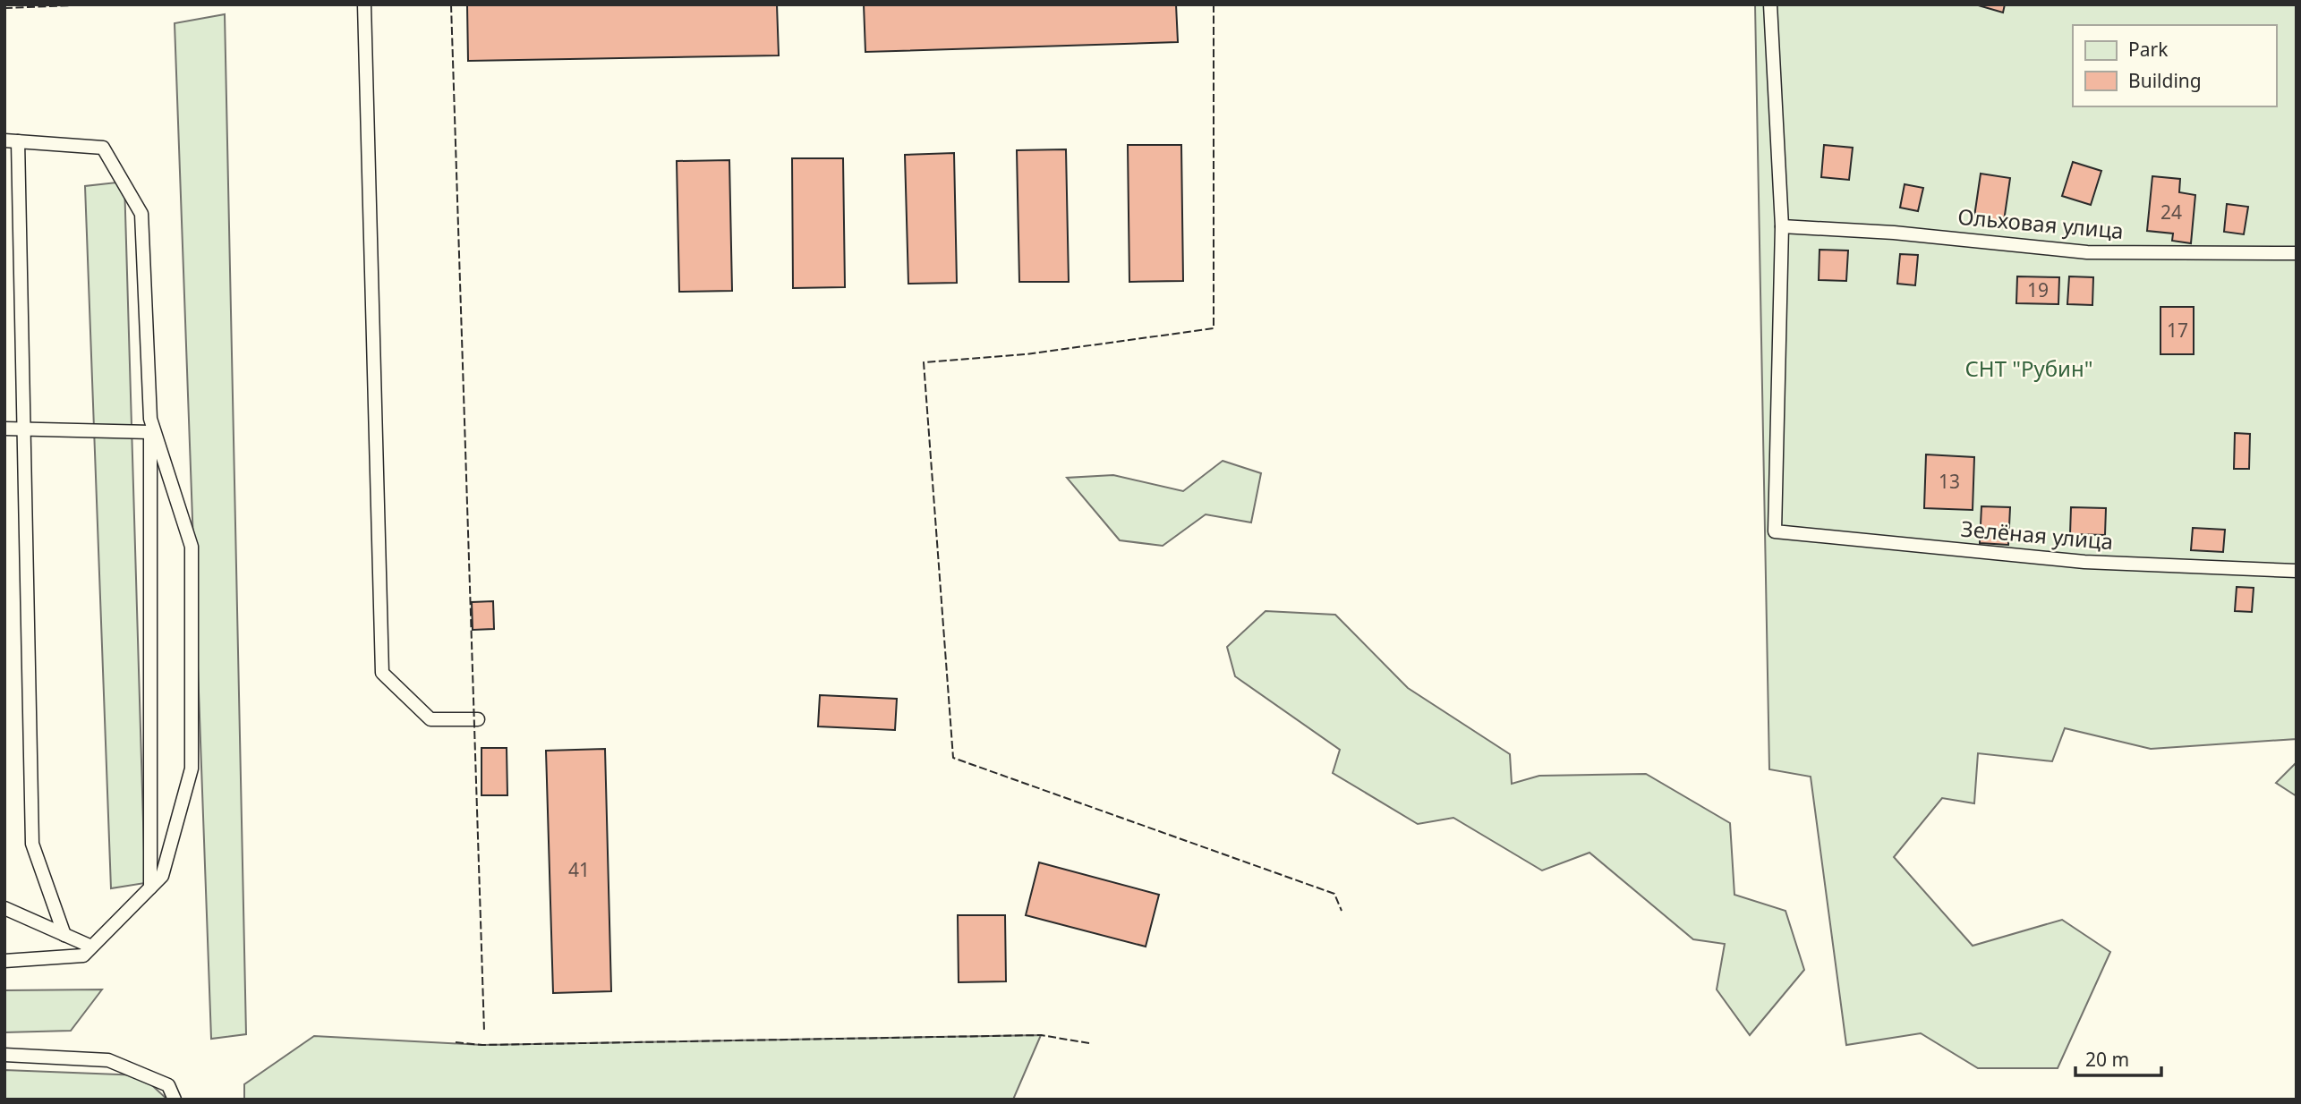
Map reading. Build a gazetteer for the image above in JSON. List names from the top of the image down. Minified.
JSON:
{"streets":{"lane":["Ольховая улица","Зелёная улица"]},"crossings":[["Ольховая улица","Зелёная улица"]],"parks":["СНТ \"Рубин\""],"house_numbers":["24","19","17","13","41"],"legend":["Park","Building"],"scale_bar":"20 m"}
